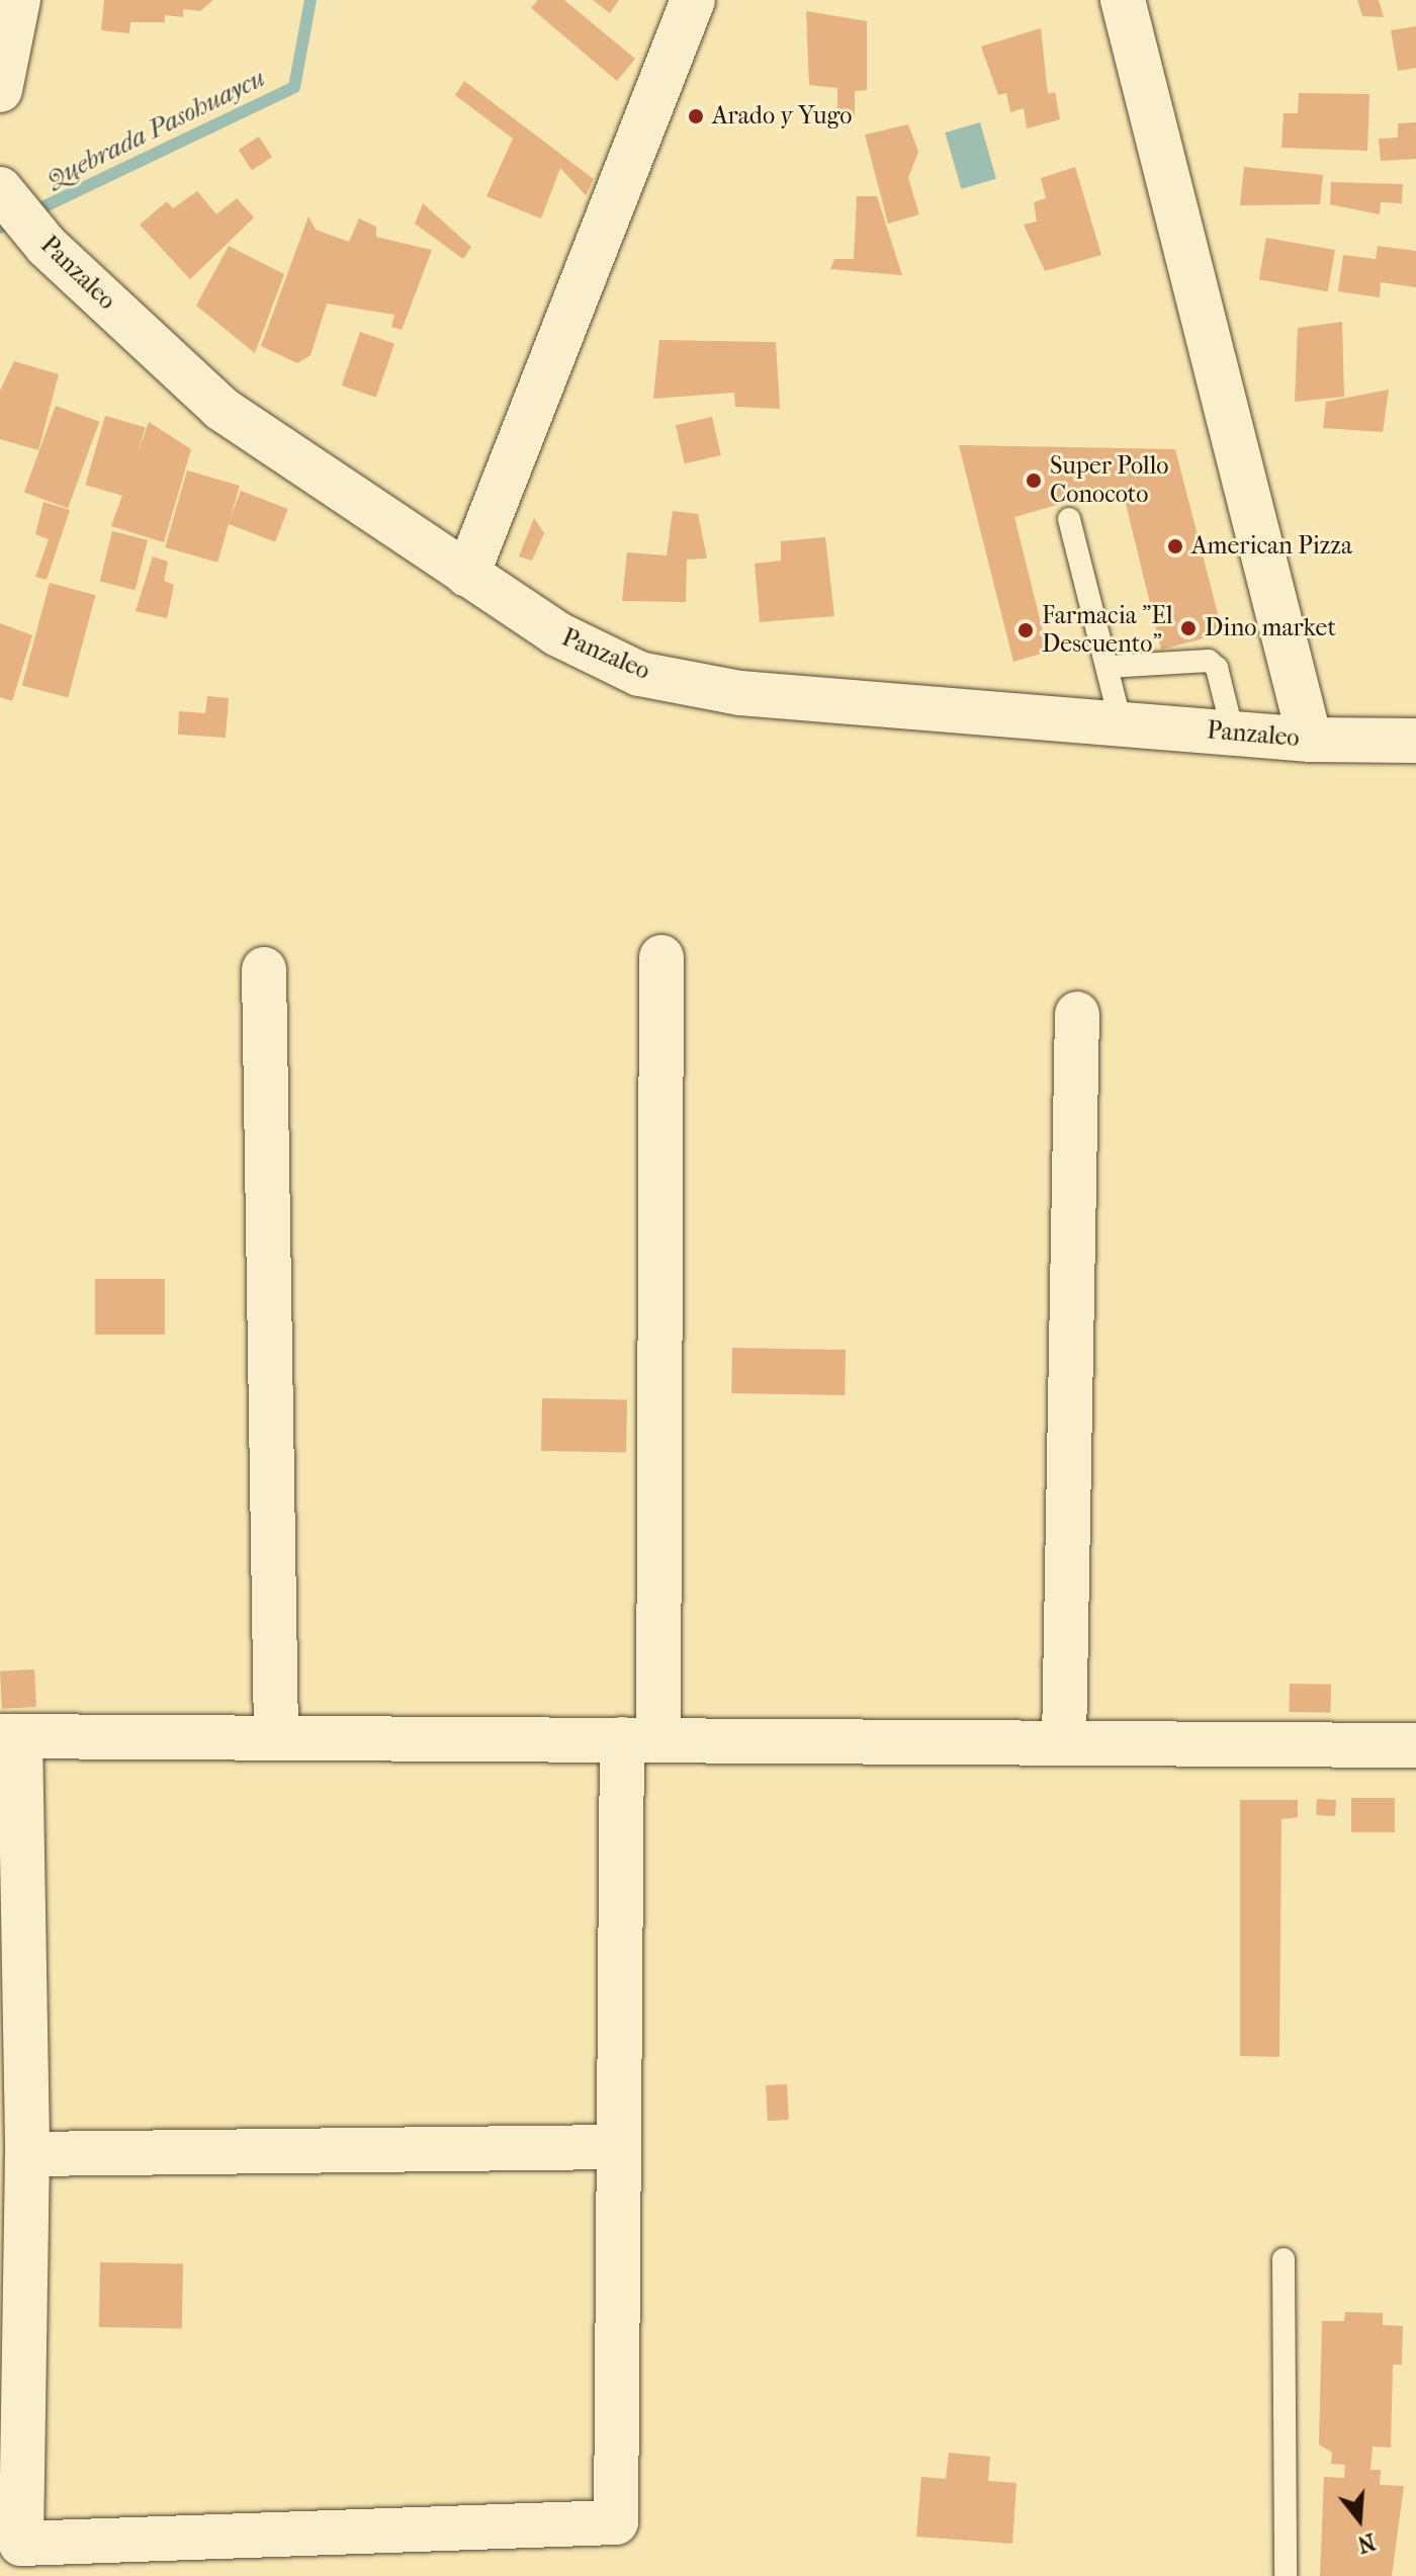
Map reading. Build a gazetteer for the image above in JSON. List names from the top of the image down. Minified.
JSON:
{"streets":{"street":["Panzaleo"]},"water":["Quebrada Pasohuaycu"],"places":["Arado y Yugo","Super Pollo Conocoto","American Pizza","Dino market","Farmacia \"El Descuento\""],"north":"bottom"}
